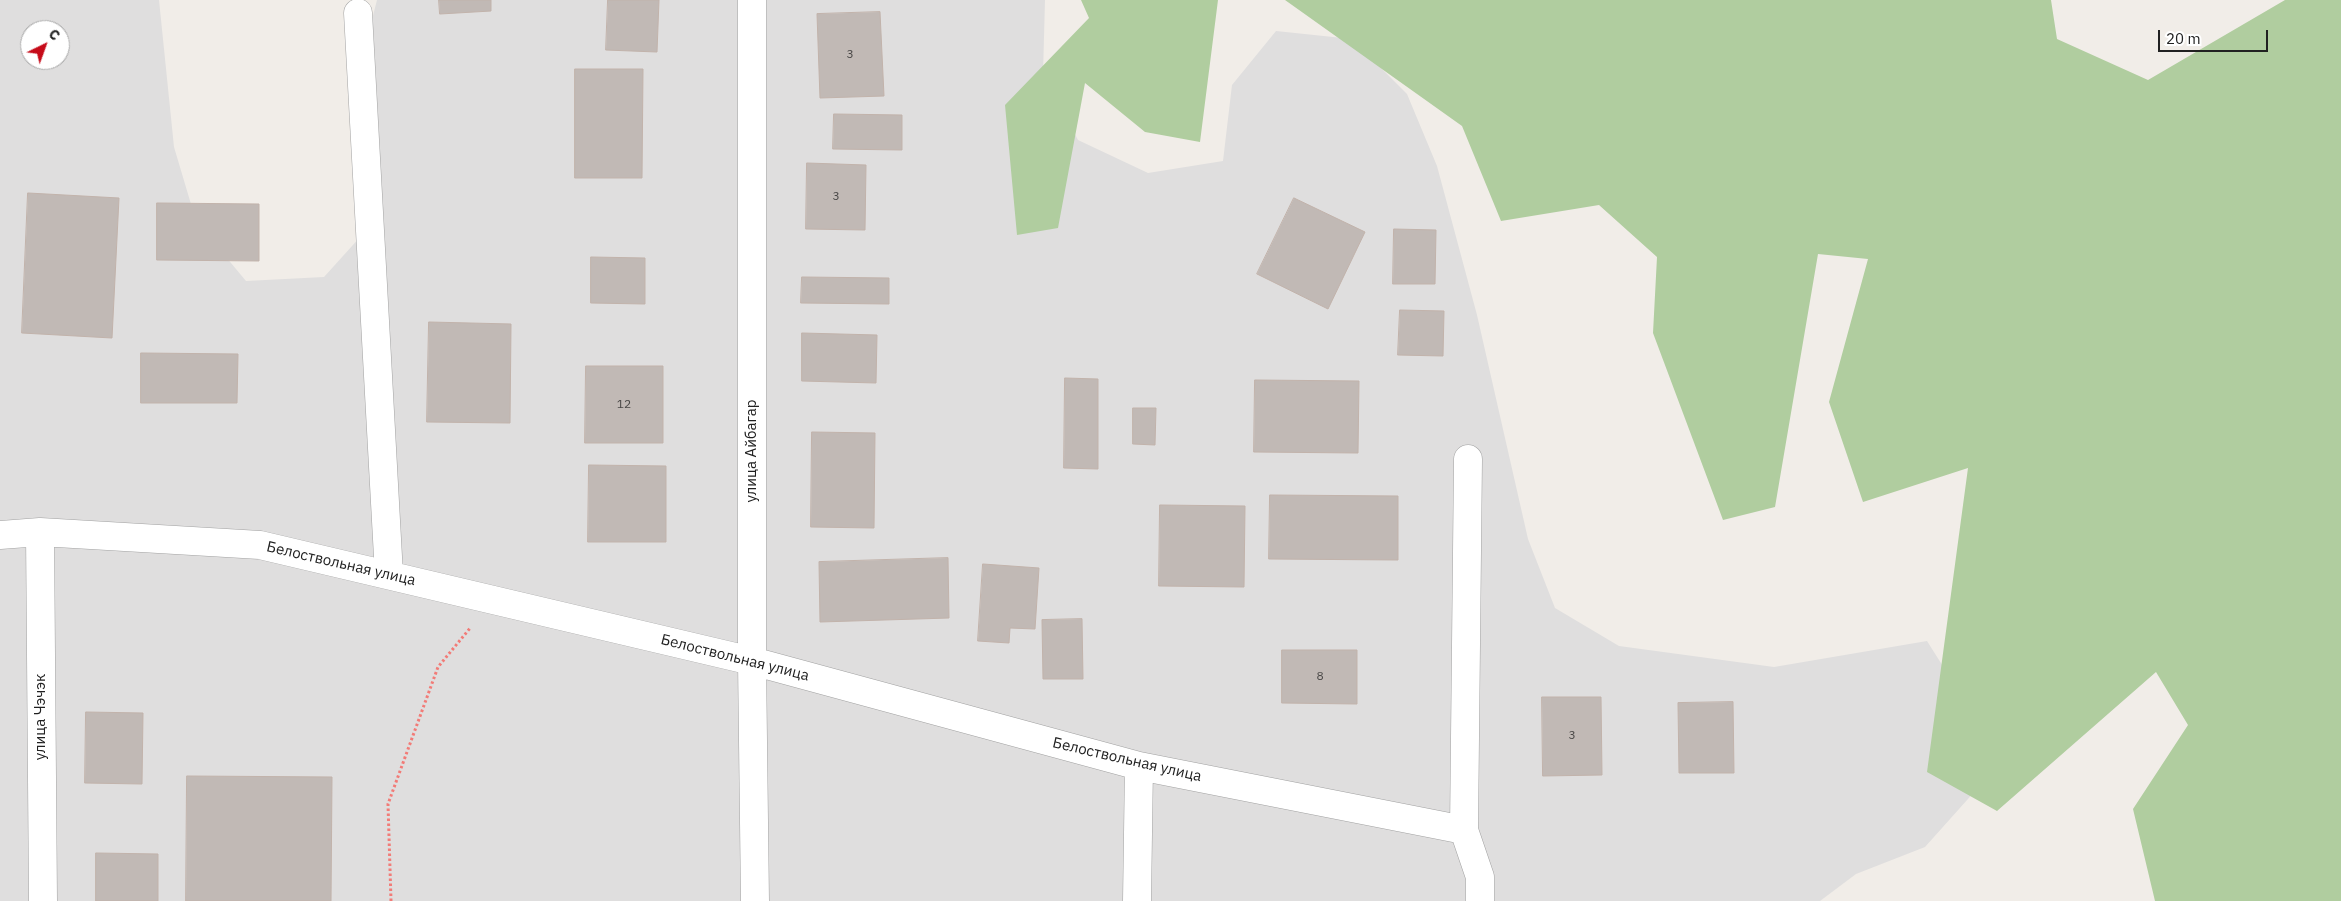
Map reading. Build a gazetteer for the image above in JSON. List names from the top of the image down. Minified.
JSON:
{"streets":{"street":["улица Айбагар","Белоствольная улица","улица Чэчэк"]},"crossings":[["улица Айбагар","Белоствольная улица"],["Белоствольная улица","улица Чэчэк"]],"house_numbers":["3","3","12","8","3"],"scale_bar":"20 m","north":"top right"}
